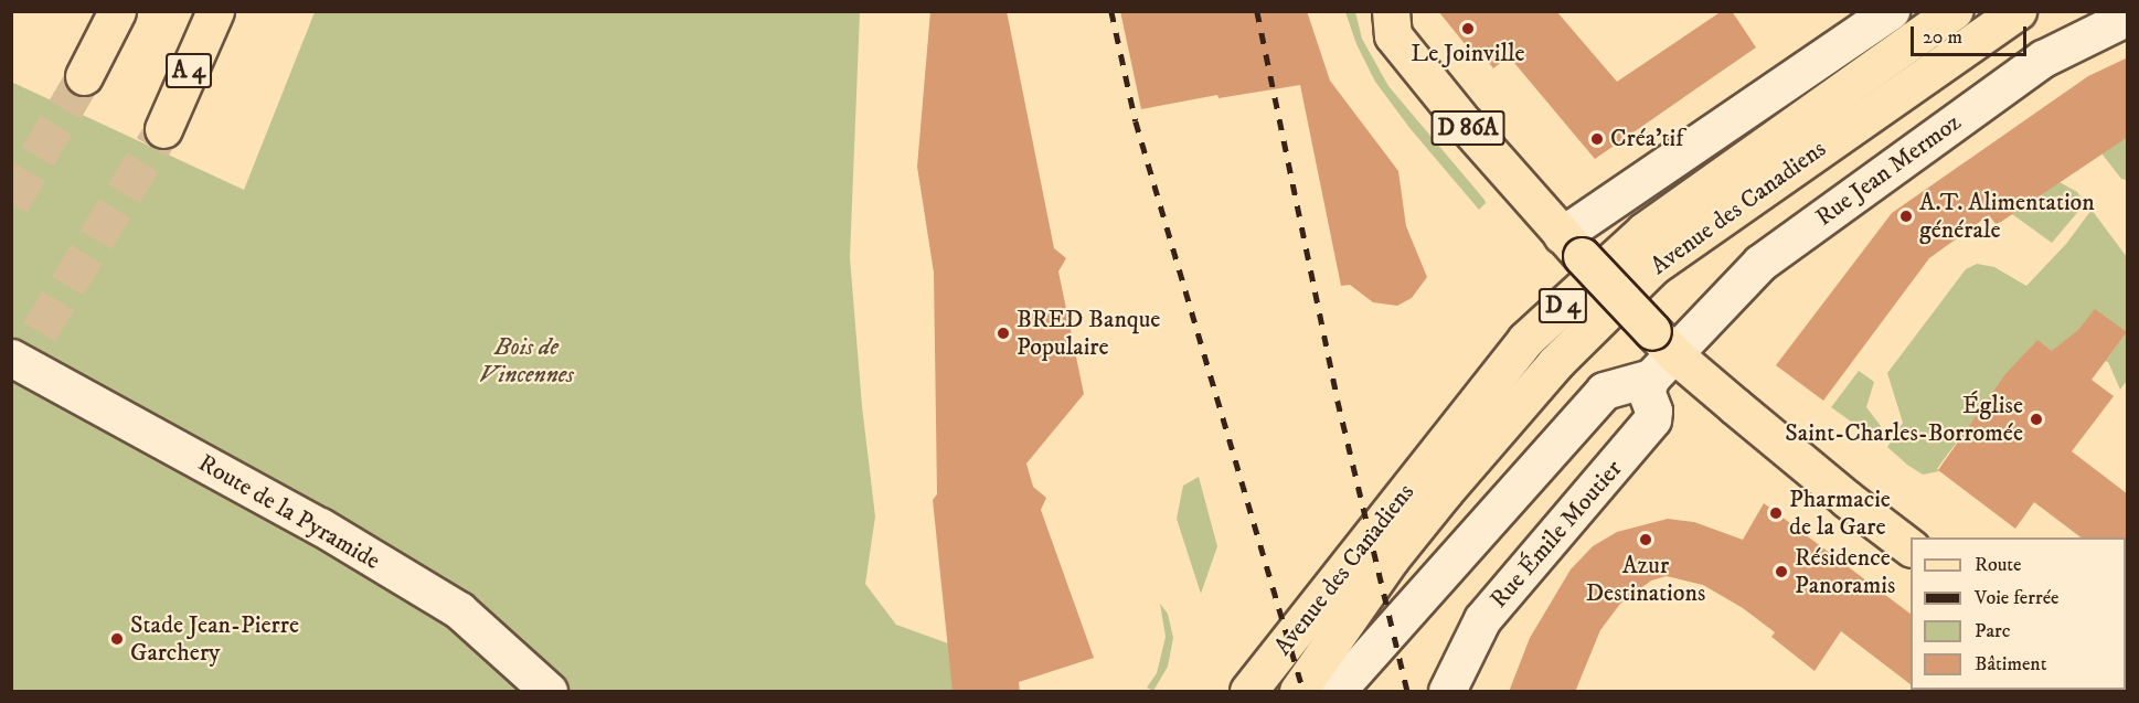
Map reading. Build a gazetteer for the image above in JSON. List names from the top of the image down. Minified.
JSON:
{"streets":{"main road":["A 4","D 86A","Avenue des Canadiens","D 4"],"street":["Rue Jean Mermoz","Route de la Pyramide","Rue Émile Moutier"]},"crossings":[["D 86A","Rue Jean Mermoz"],["D 86A","Rue Émile Moutier"],["Rue Jean Mermoz","Rue Émile Moutier"]],"parks":["Bois de Vincennes"],"places":["Le Joinville","Créa'tif","A.T. Alimentation générale","BRED Banque Populaire","Église Saint-Charles-Borromée","Pharmacie de la Gare","Azur Destinations","Résidence Panoramis","Stade Jean-Pierre Garchery"],"legend":["Route","Voie ferrée","Parc","Bâtiment"],"scale_bar":"20 m"}
